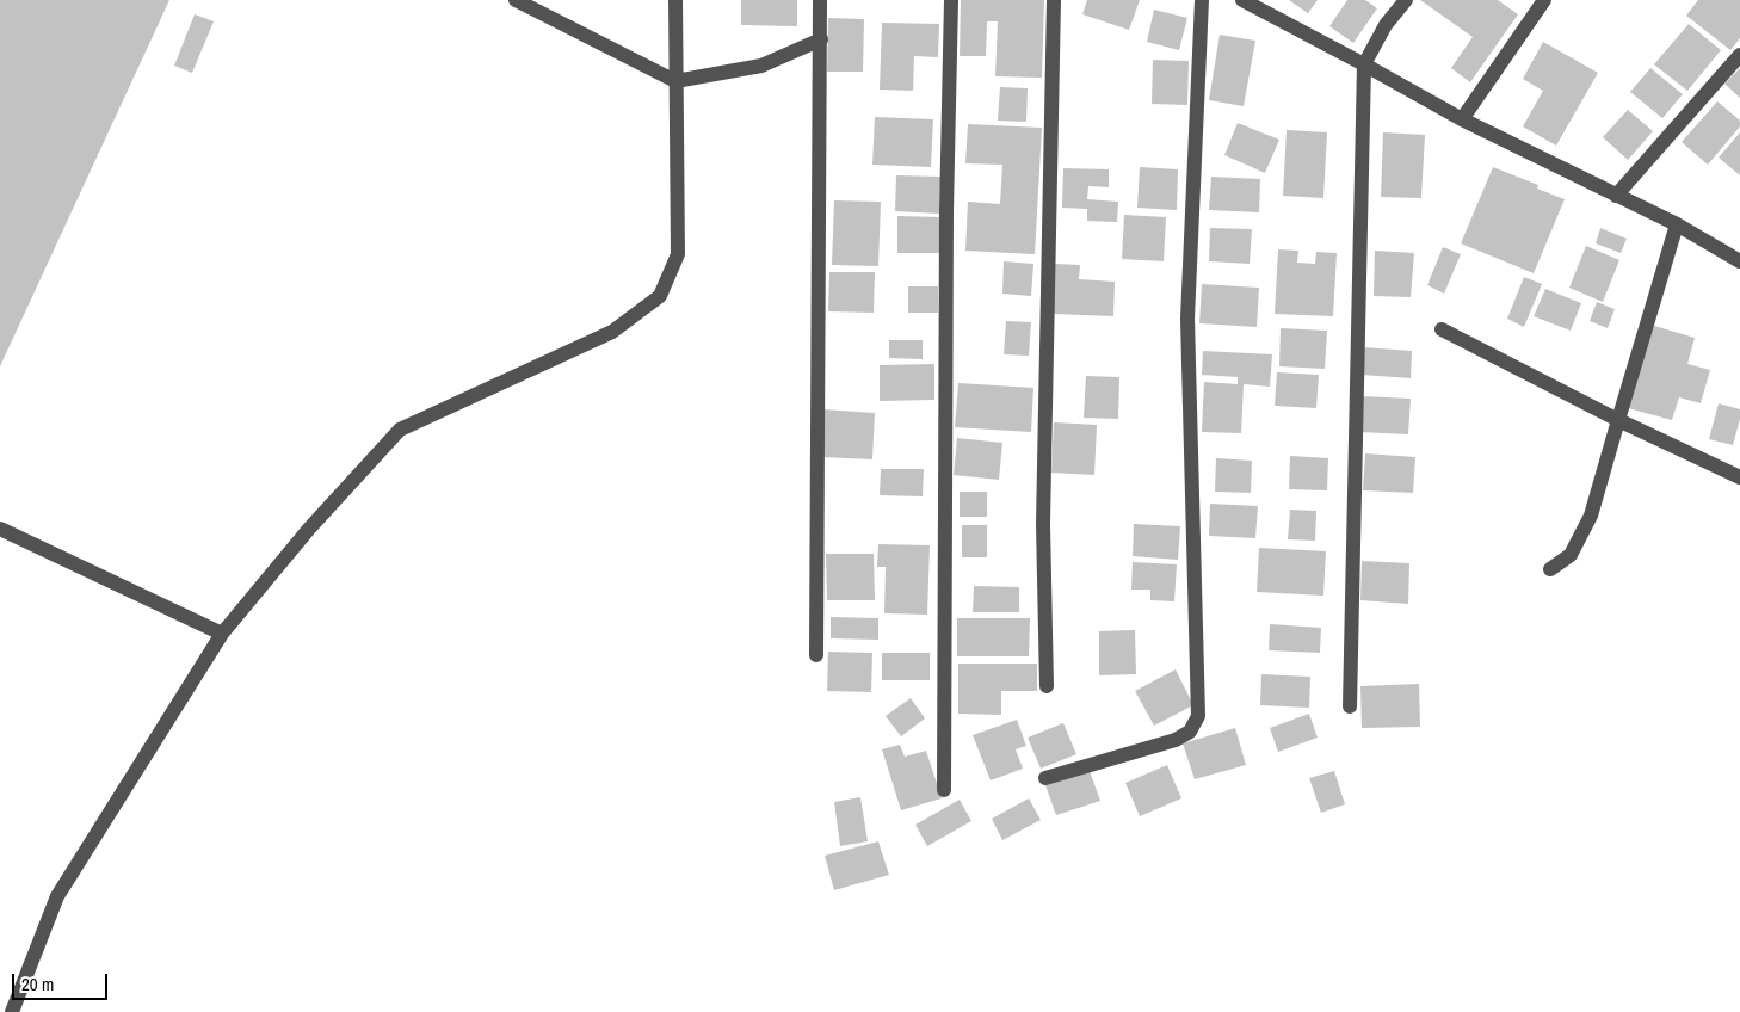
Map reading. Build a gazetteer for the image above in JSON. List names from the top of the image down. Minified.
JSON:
{"scale_bar":"20 m"}
